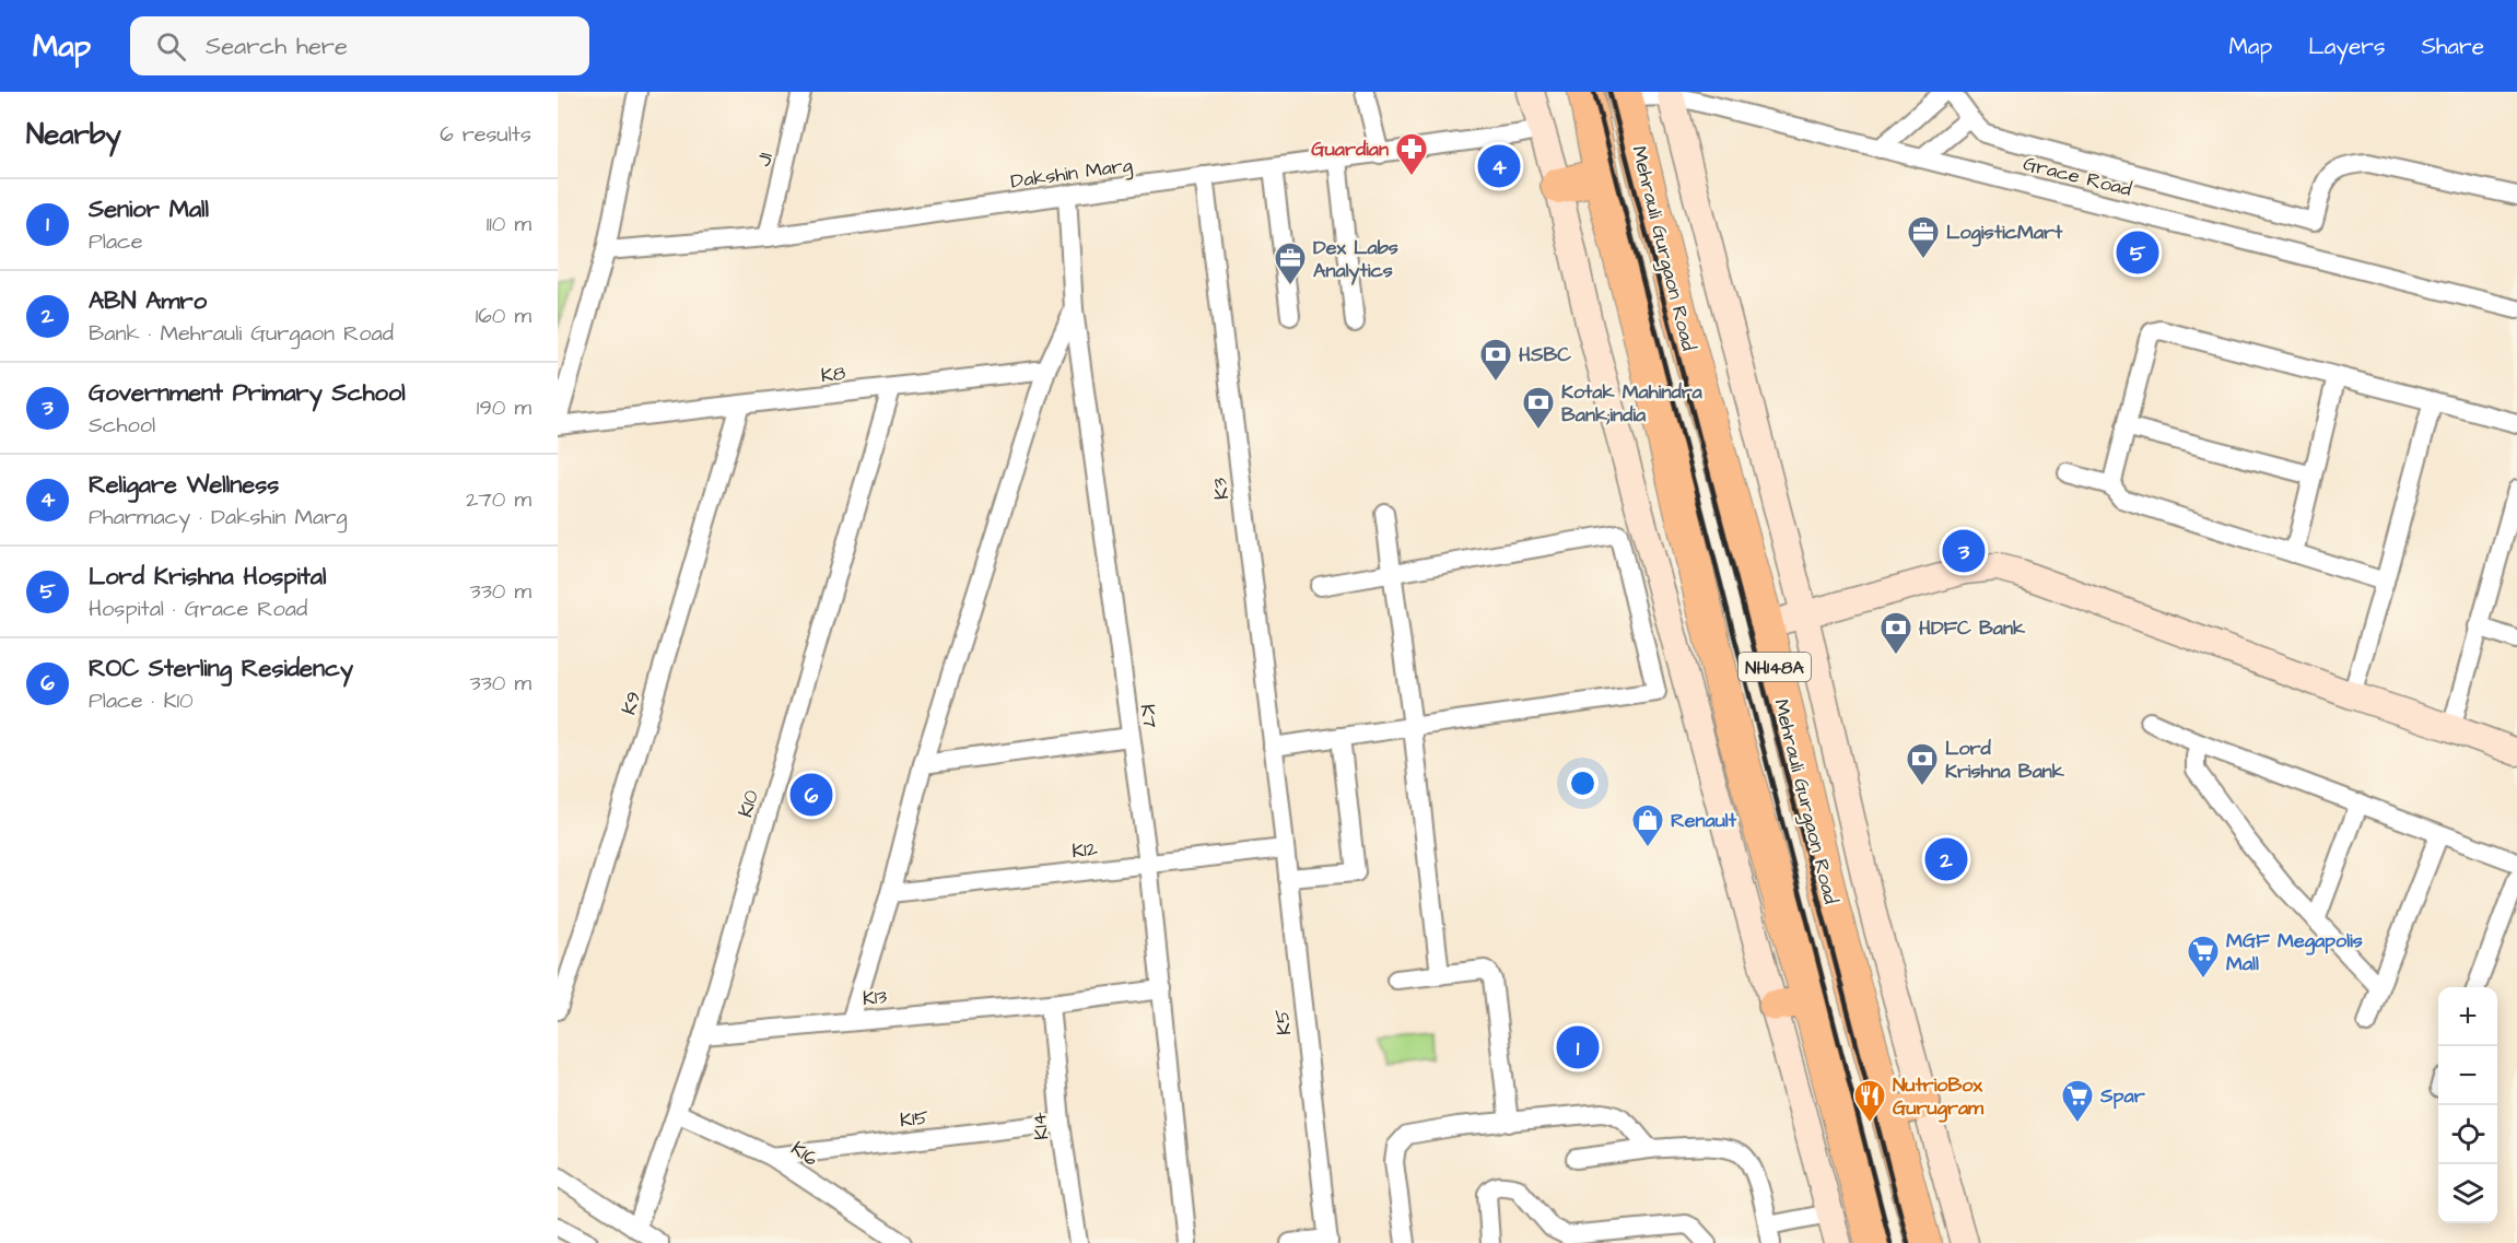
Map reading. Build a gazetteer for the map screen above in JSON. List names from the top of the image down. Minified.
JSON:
{"streets":{"highway":["Mehrauli Gurgaon Road","NH148A"],"street":["J1","Dakshin Marg","Grace Road","K8","K3","K9","K7","K10","K12","K13","K5","K15","K14","K16"]},"crossings":[["J1","Dakshin Marg"],["Dakshin Marg","K3"],["Dakshin Marg","K7"],["Grace Road","Mehrauli Gurgaon Road"],["K8","K9"],["K8","K10"],["K3","K5"],["K7","K12"],["K7","K13"],["K10","K13"],["K10","K16"],["K12","K5"],["K13","K14"],["K15","K14"],["K15","K16"]],"places":{"pharmacy":["Guardian"],"office":["LogisticMart","Dex Labs Analytics"],"bank":["HSBC","Kotak Mahindra Bank;india","HDFC Bank","Lord Krishna Bank"],"shop":["Renault"],"supermarket":["MGF Megapolis Mall","Spar"],"restaurant":["NutrioBox Gurugram"]},"page":{"header":"Map","search":"Search here","nav":["Map","Layers","Share"],"heading":["Nearby","6 results"],"pins":["4","5","3","6","2","1"],"list":[{"mark":"1","name":"Senior Mall","note":"Place","value":"110 m"},{"mark":"2","name":"ABN Amro","note":"Bank · Mehrauli Gurgaon Road","value":"160 m"},{"mark":"3","name":"Government Primary School","note":"School","value":"190 m"},{"mark":"4","name":"Religare Wellness","note":"Pharmacy · Dakshin Marg","value":"270 m"},{"mark":"5","name":"Lord Krishna Hospital","note":"Hospital · Grace Road","value":"330 m"},{"mark":"6","name":"ROC Sterling Residency","note":"Place · K10","value":"330 m"}],"map_buttons":["+","−"]}}
